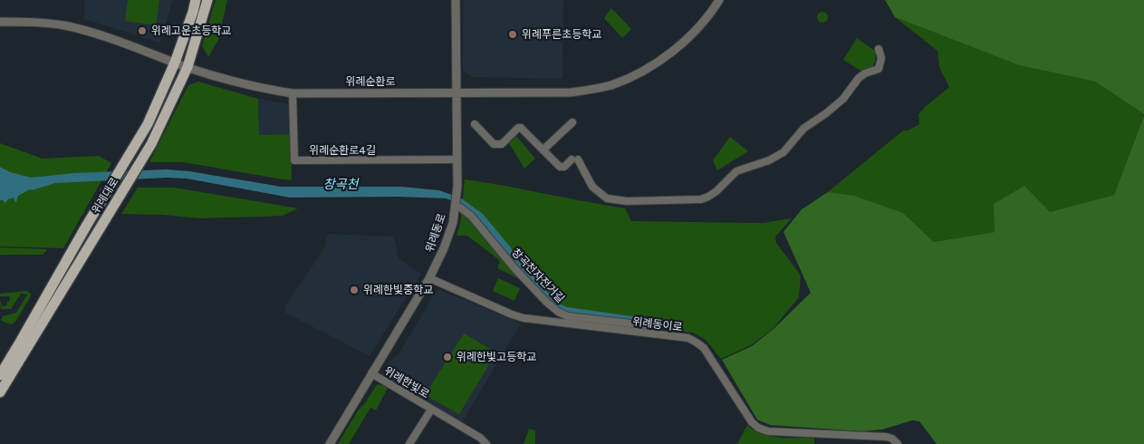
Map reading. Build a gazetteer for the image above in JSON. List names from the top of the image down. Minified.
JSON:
{"streets":{"main road":["위례대로"],"street":["위례순환로","위례순환로4길","위례동로","창곡천자전거길","위례동이로","위례한빛로"]},"crossings":[["위례순환로","위례순환로4길"],["위례순환로","위례대로"],["위례순환로","위례동로"],["위례순환로4길","위례동로"],["위례동로","위례동이로"],["위례동로","위례한빛로"]],"water":["창곡천"],"places":["위례고운초등학교","위례푸른초등학교","위례한빛중학교","위례한빛고등학교"]}
